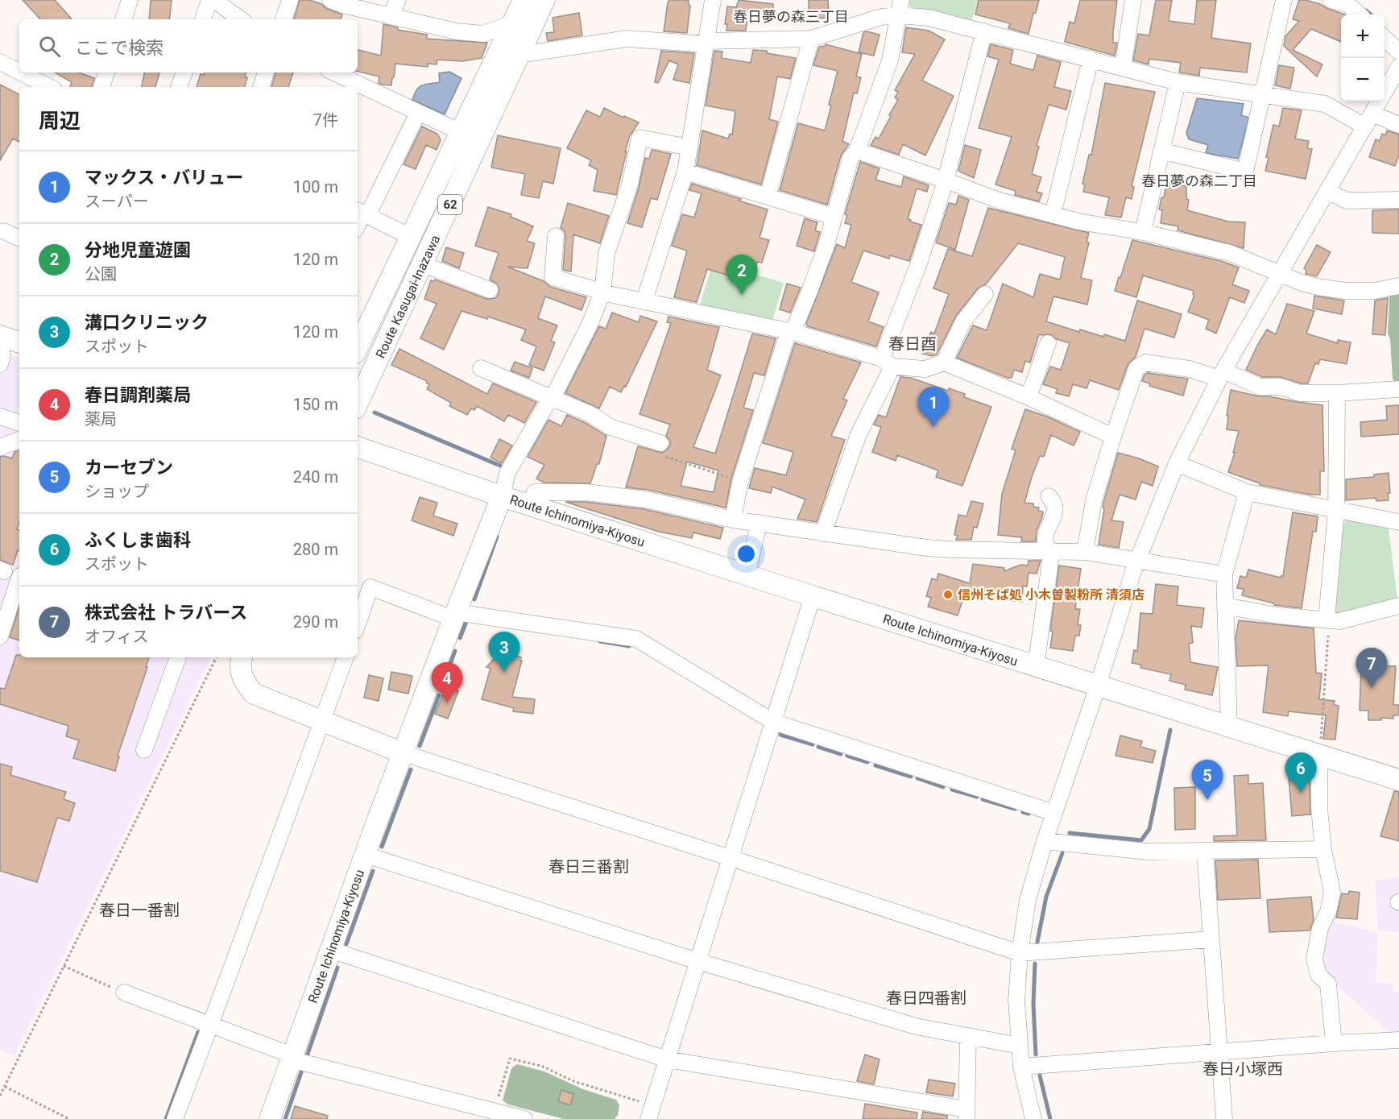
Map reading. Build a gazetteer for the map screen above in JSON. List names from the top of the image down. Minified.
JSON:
{"streets":{"main road":["62","Route Kasugai-Inazawa","Route Ichinomiya-Kiyosu"]},"districts":["春日夢の森三丁目","春日夢の森二丁目","春日酉","春日三番割","春日一番割","春日四番割","春日小塚西"],"places":["信州そば処 小木曽製粉所 清須店"],"page":{"map_buttons":["+","−"],"search":"ここで検索","heading":["周辺","7件"],"list":[{"mark":"1","name":"マックス・バリュー","note":"スーパー","value":"100 m"},{"mark":"2","name":"分地児童遊園","note":"公園","value":"120 m"},{"mark":"3","name":"溝口クリニック","note":"スポット","value":"120 m"},{"mark":"4","name":"春日調剤薬局","note":"薬局","value":"150 m"},{"mark":"5","name":"カーセブン","note":"ショップ","value":"240 m"},{"mark":"6","name":"ふくしま歯科","note":"スポット","value":"280 m"},{"mark":"7","name":"株式会社 トラバース","note":"オフィス","value":"290 m"}],"pins":["2","1","3","7","4","6","5"]}}
